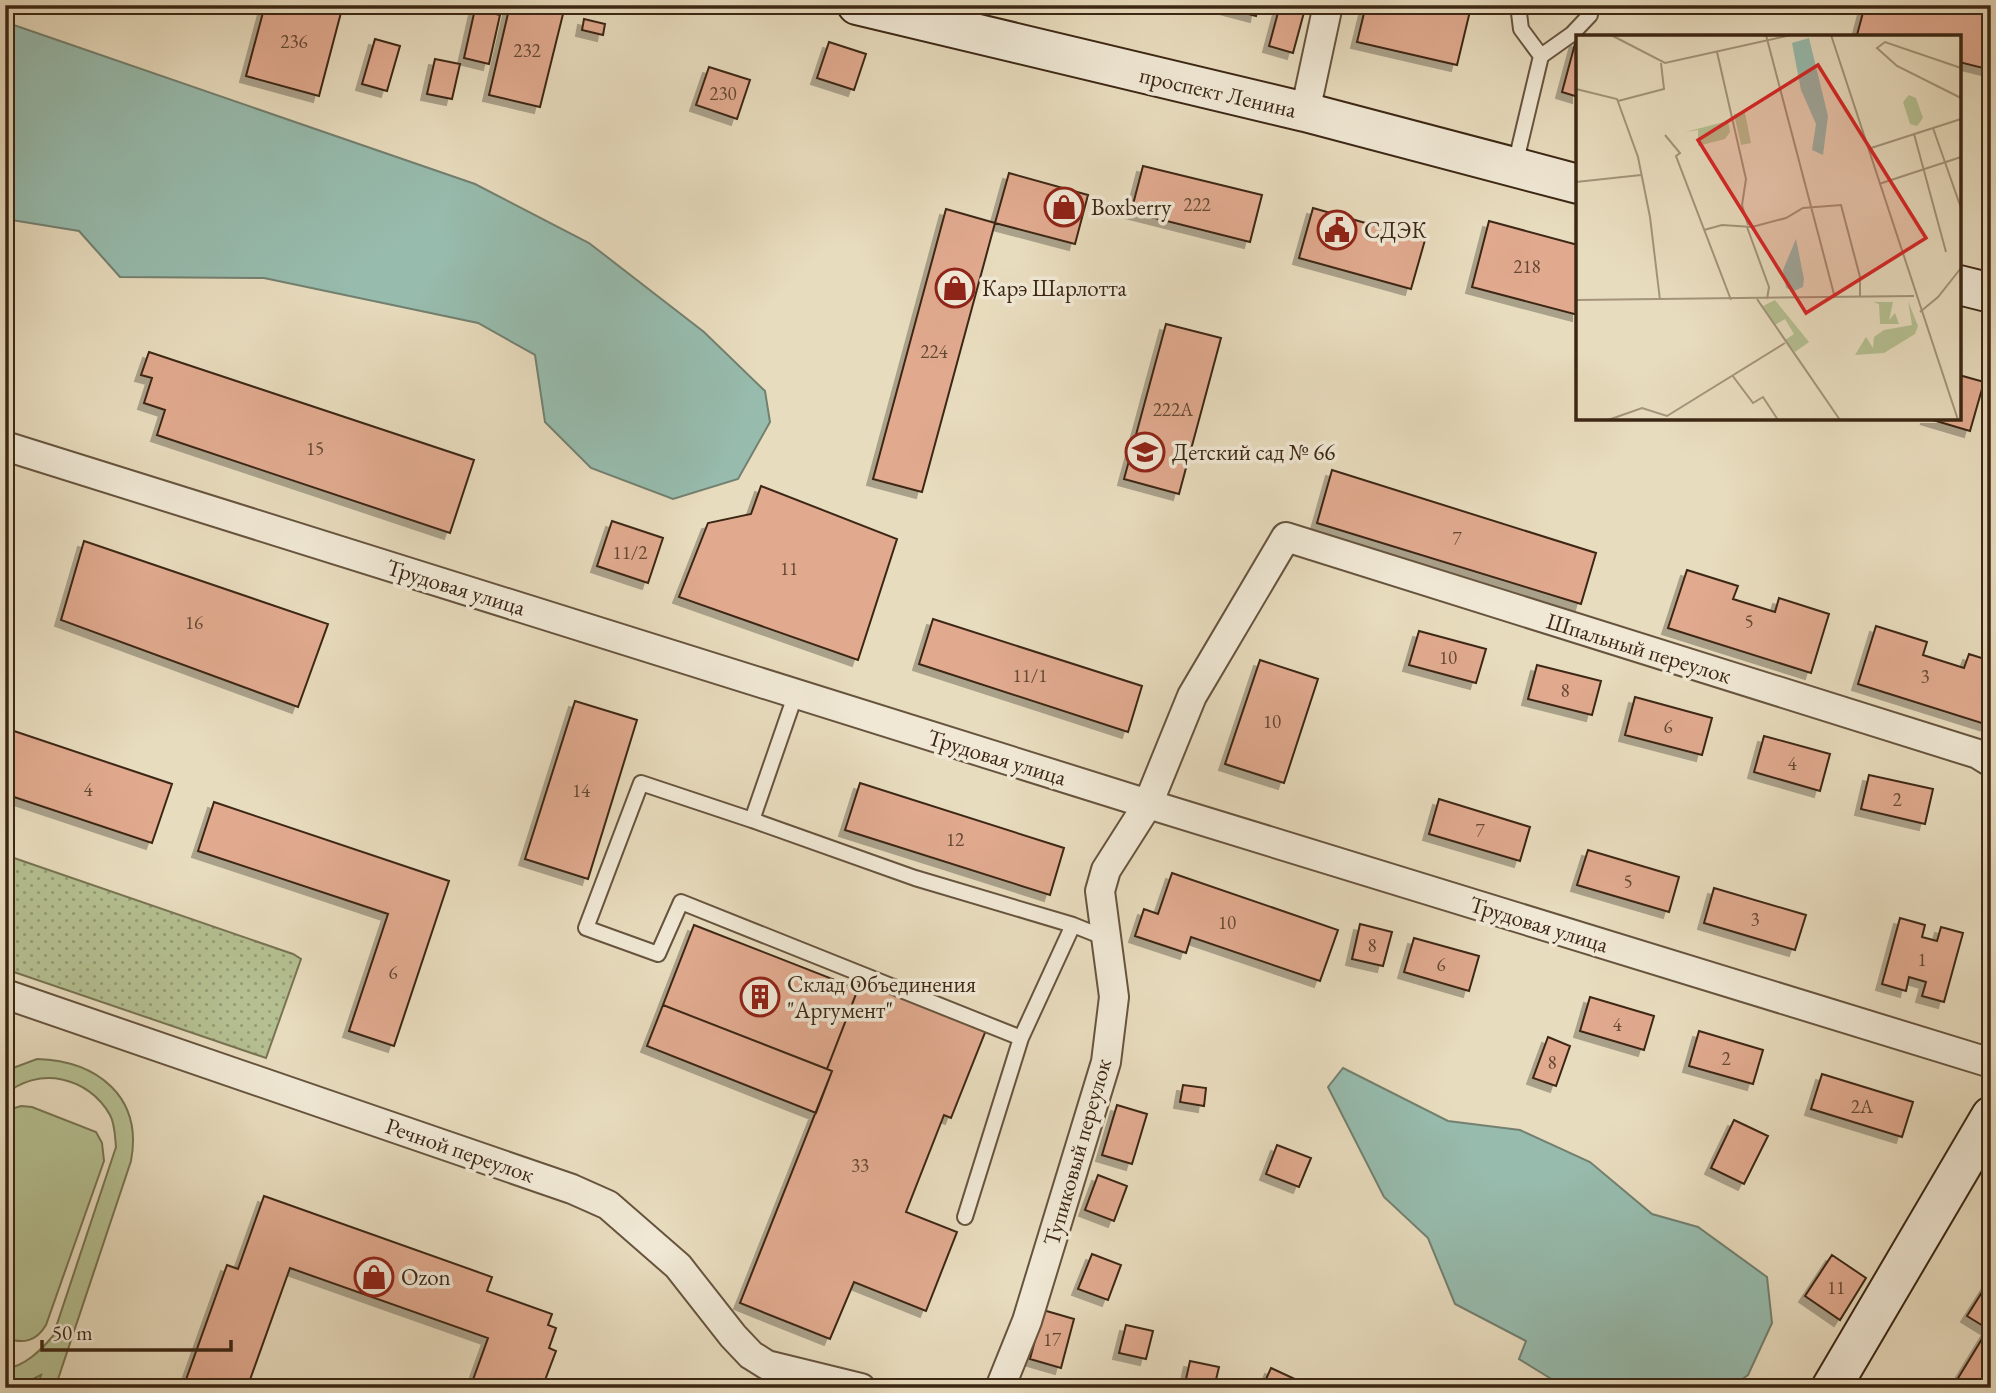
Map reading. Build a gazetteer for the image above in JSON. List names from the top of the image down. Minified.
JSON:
{"streets":{"main road":["проспект Ленина"],"street":["Трудовая улица","Шпальный переулок","Речной переулок","Тупиковый переулок"]},"crossings":[["Трудовая улица","Тупиковый переулок"],["Шпальный переулок","Тупиковый переулок"]],"places":{"shop":["Boxberry","Карэ Шарлотта","Ozon"],"public building":["СДЭК"],"school or university":["Детский сад № 66"],"building":["Склад Объединения \"Аргумент\""]},"house_numbers":["236","232","230","222","218","224","222А","15","7","11/2","11","5","16","10","11/1","3","8","10","6","4","4","14","2","7","12","5","3","10","8","1","6","6","4","2","8","2А","33","11","17"],"scale_bar":"50 m"}
